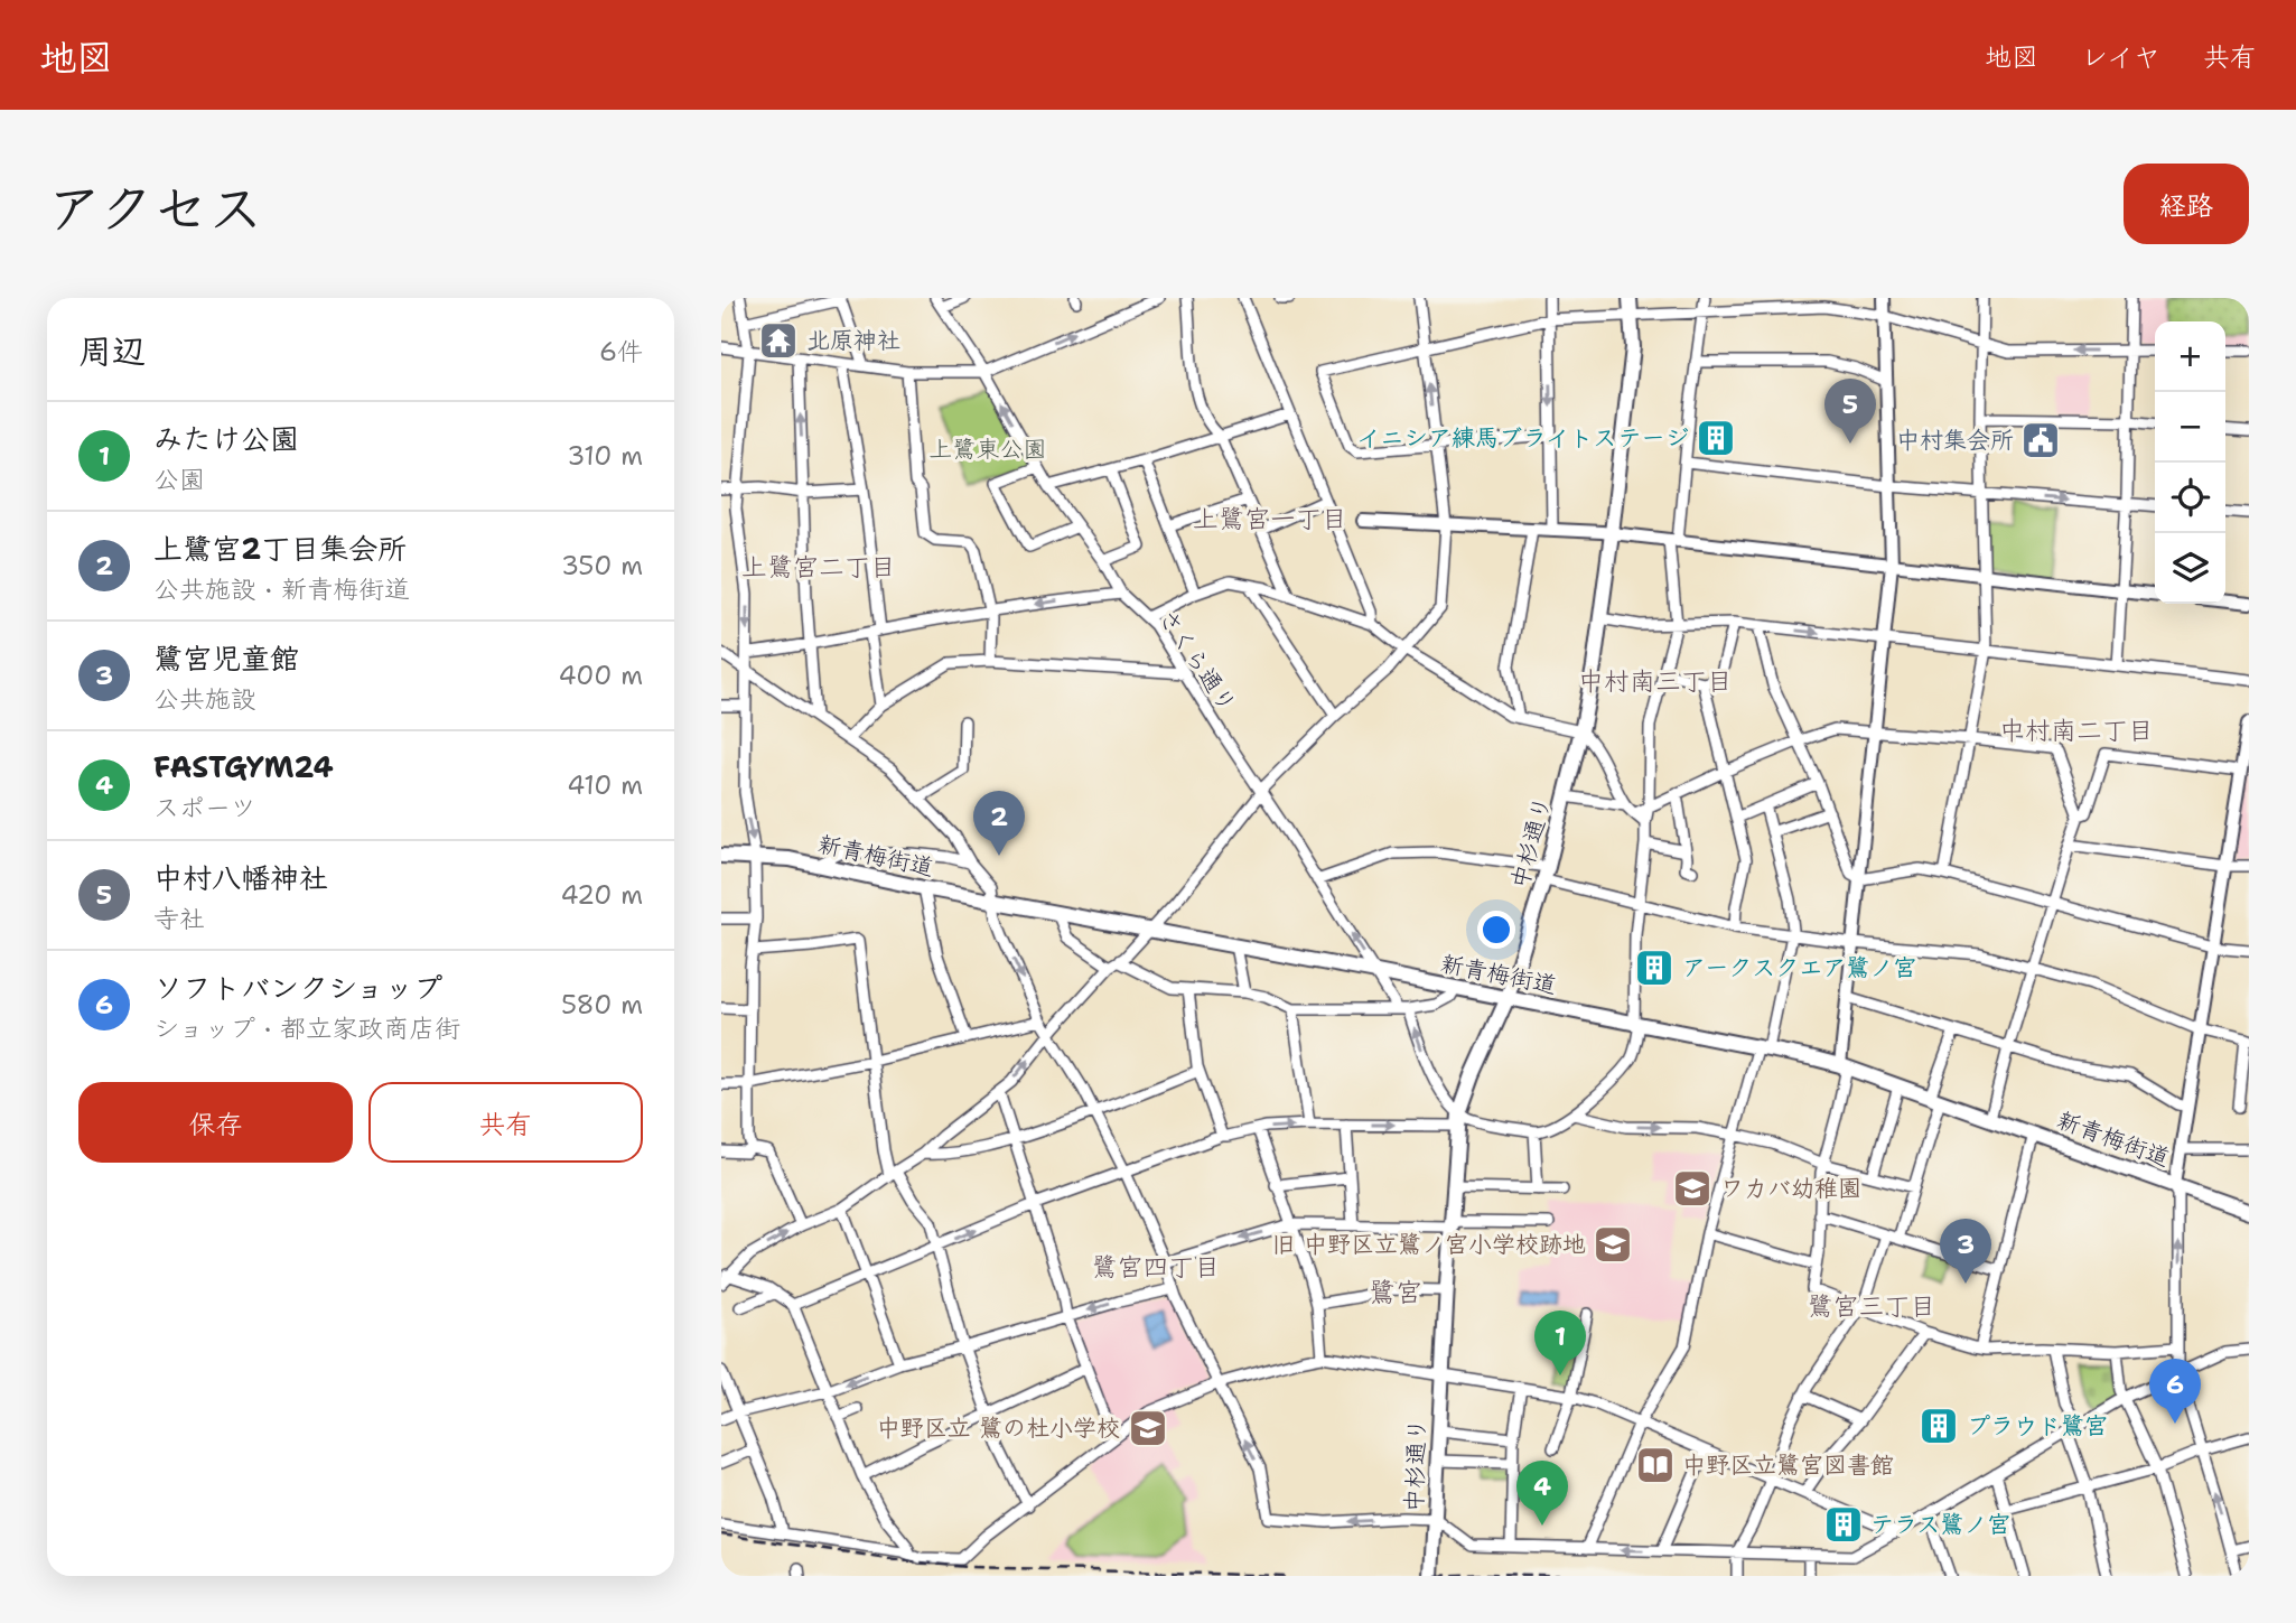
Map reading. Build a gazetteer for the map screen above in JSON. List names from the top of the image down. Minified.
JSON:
{"streets":{"main road":["中杉通り","新青梅街道"],"street":["さくら通り"]},"crossings":[["さくら通り","中杉通り"],["さくら通り","新青梅街道"],["中杉通り","新青梅街道"]],"one_way":["さくら通り"],"districts":["上鷺宮一丁目","上鷺宮二丁目","中村南三丁目","中村南二丁目","鷺宮四丁目","鷺宮","鷺宮三丁目"],"parks":["上鷺東公園"],"places":{"temple":["北原神社"],"building":["イニシア練馬ブライトステージ","アークスクエア鷺ノ宮","プラウド鷺宮","テラス鷺ノ宮"],"public building":["中村集会所"],"school or university":["ワカバ幼稚園","旧 中野区立鷺ノ宮小学校跡地","中野区立 鷺の杜小学校"],"library":["中野区立鷺宮図書館"]},"page":{"header":"地図","nav":["地図","レイヤ","共有"],"title":"アクセス","buttons":["経路",["保存","共有"]],"heading":["周辺","6件"],"map_buttons":["+","−"],"pins":["5","2","3","1","6","4"],"list":[{"mark":"1","name":"みたけ公園","note":"公園","value":"310 m"},{"mark":"2","name":"上鷺宮2丁目集会所","note":"公共施設 · 新青梅街道","value":"350 m"},{"mark":"3","name":"鷺宮児童館","note":"公共施設","value":"400 m"},{"mark":"4","name":"FASTGYM24","note":"スポーツ","value":"410 m"},{"mark":"5","name":"中村八幡神社","note":"寺社","value":"420 m"},{"mark":"6","name":"ソフトバンクショップ","note":"ショップ · 都立家政商店街","value":"580 m"}]}}
